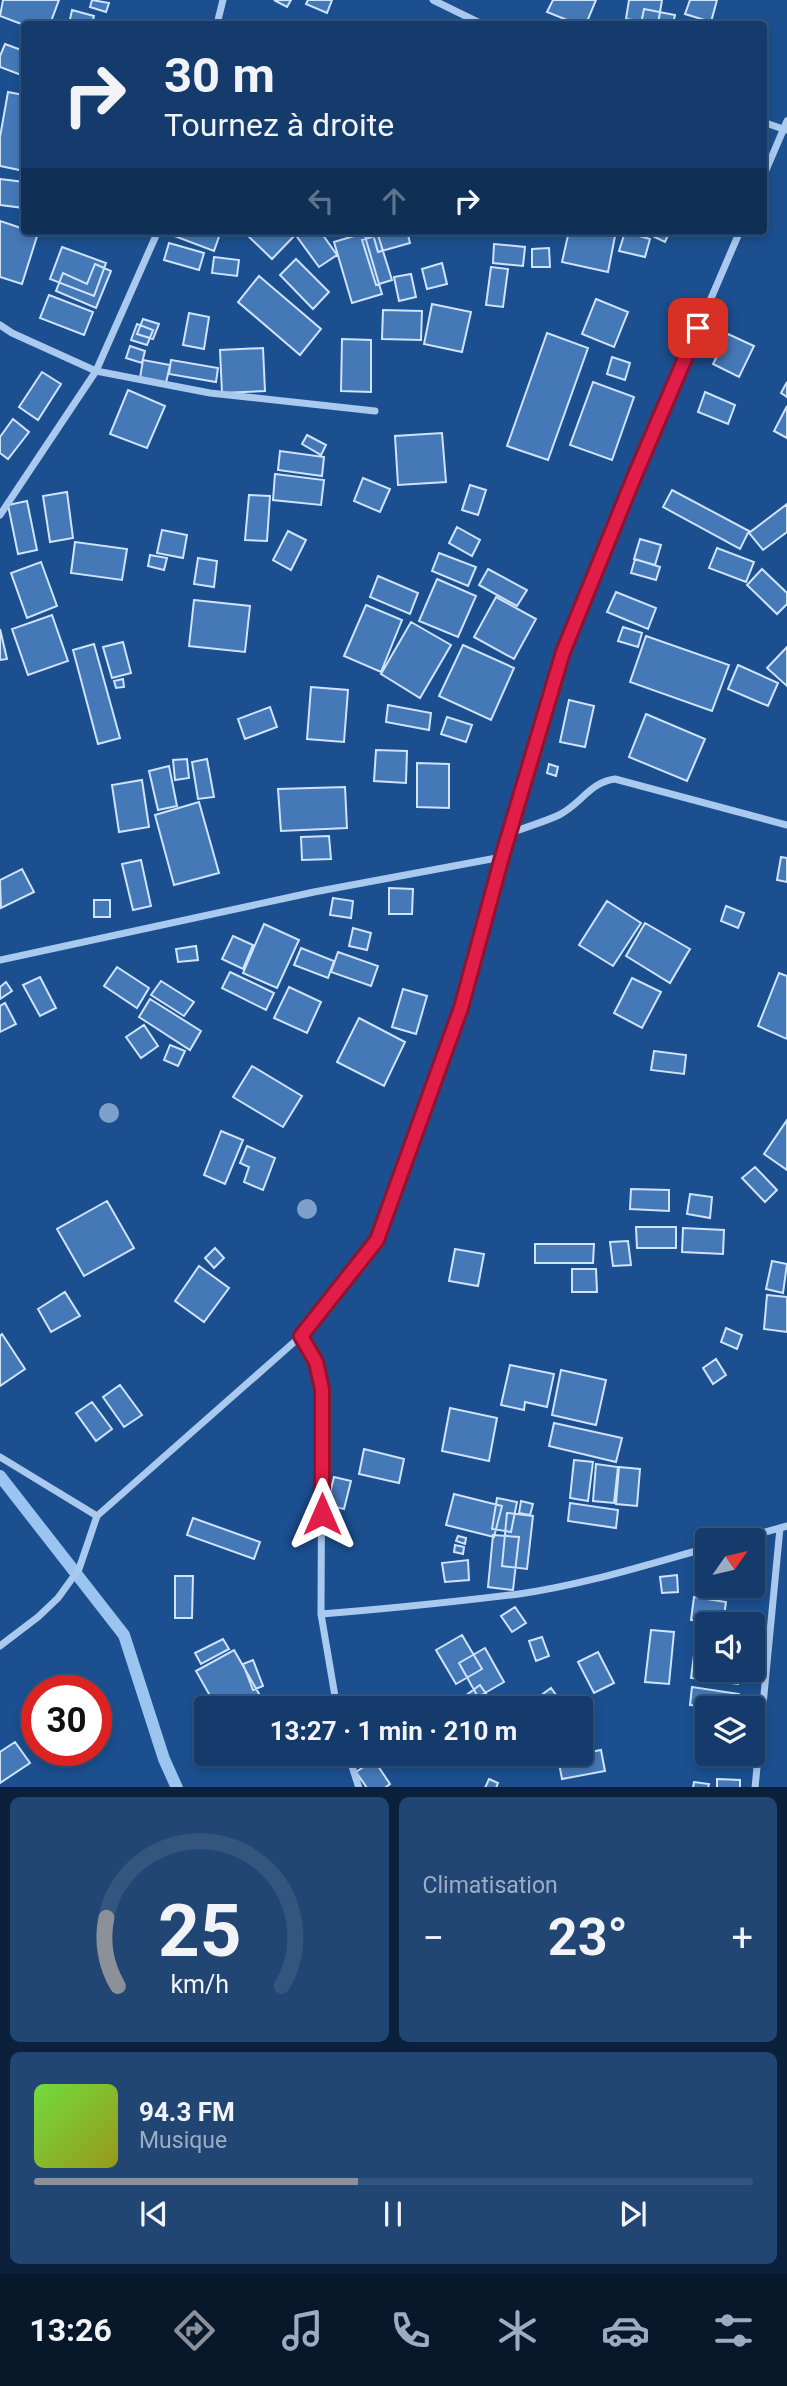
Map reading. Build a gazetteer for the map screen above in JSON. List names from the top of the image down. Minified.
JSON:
{"north":"top right","page":{"turn":["30 m","Tournez à droite"],"limit":"30","trip":"13:27 · 1 min · 210 m","tile":"Climatisation","heat":["−","23°","+"],"song":["94.3 FM","Musique"],"tabs":"13:26","gauge":["25","km/h"]}}
